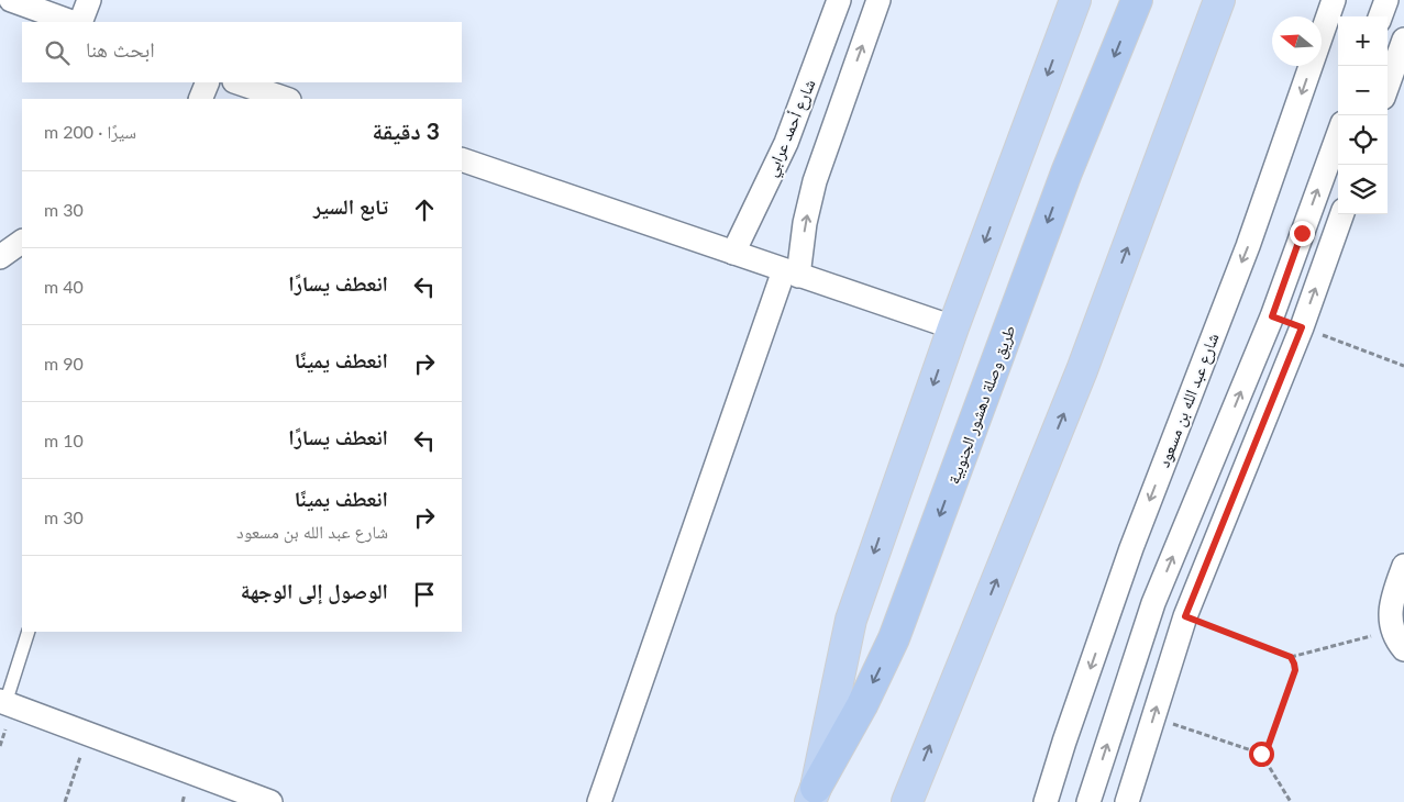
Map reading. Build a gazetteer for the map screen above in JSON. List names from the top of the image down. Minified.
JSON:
{"streets":{"highway":["طريق وصلة دهشور الجنوبية"],"street":["شارع أحمد عرابي","شارع عبد الله بن مسعود"]},"north":"left","page":{"map_buttons":["+","−"],"search":"ابحث هنا","heading":["3 دقيقة","سيرًا · 200 m"],"list":[["تابع السير","30 m"],["انعطف يسارًا","40 m"],["انعطف يمينًا","90 m"],["انعطف يسارًا","10 m"],["انعطف يمينًا","شارع عبد الله بن مسعود","30 m"],"الوصول إلى الوجهة"]}}
